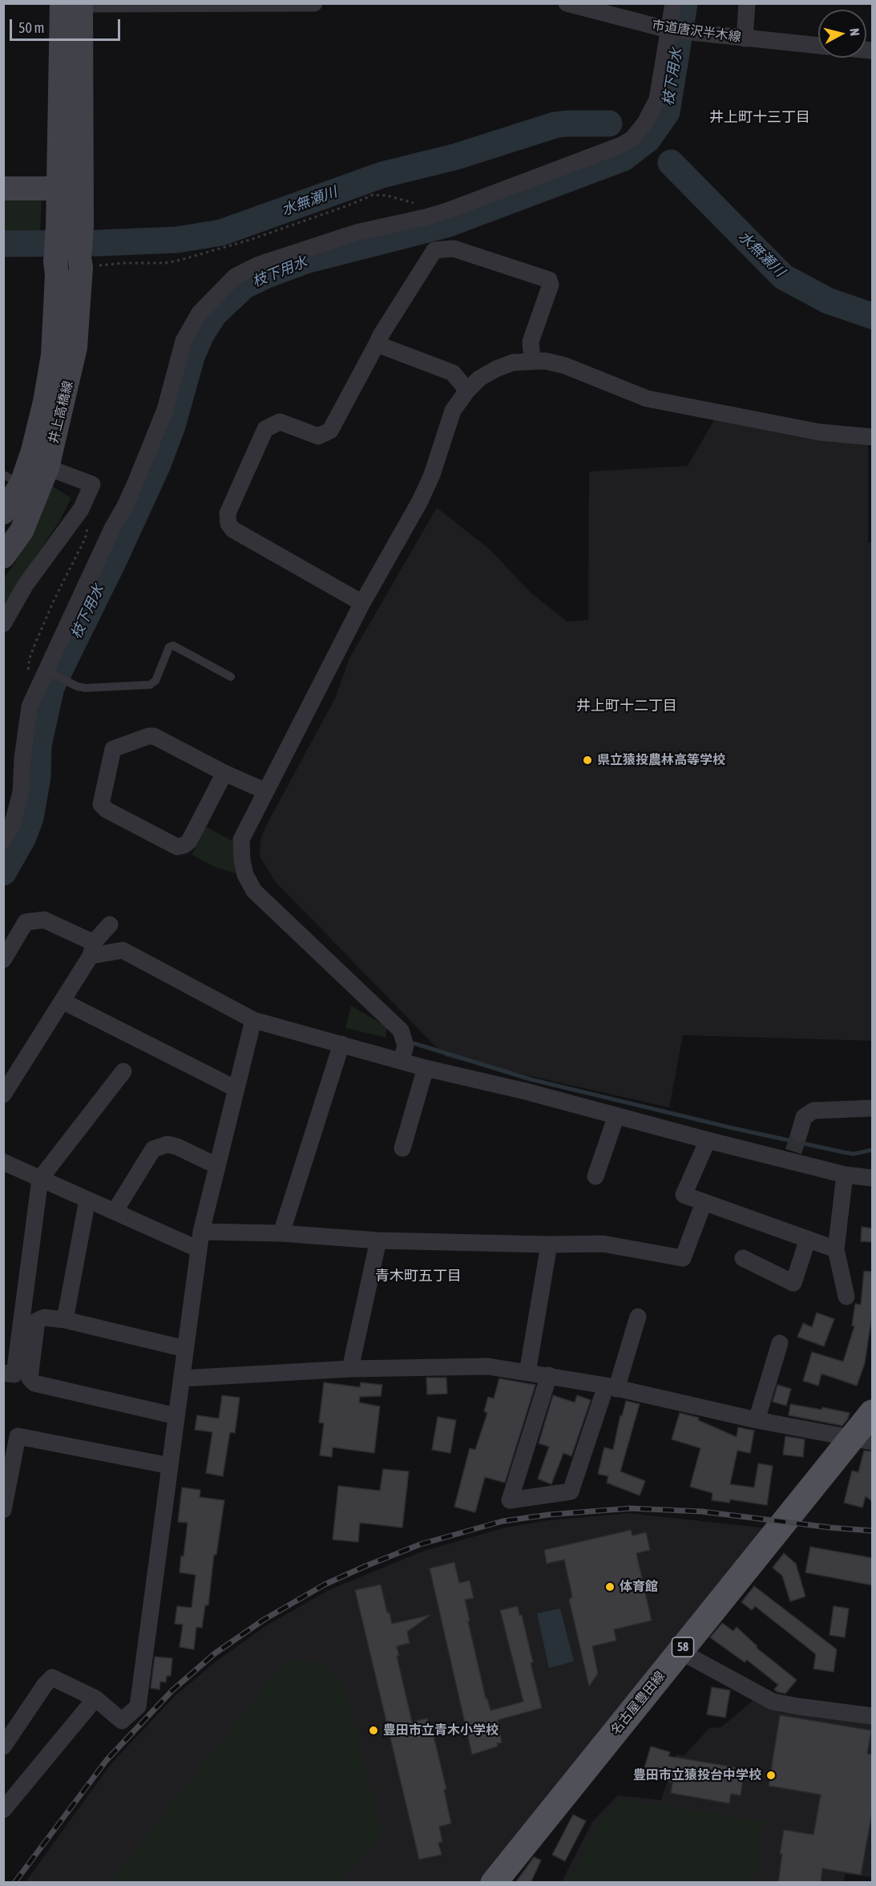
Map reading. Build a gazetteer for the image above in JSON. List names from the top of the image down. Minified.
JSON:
{"streets":{"main road":["58","名古屋豊田線"],"street":["市道唐沢半木線","井上高橋線"]},"districts":["井上町十三丁目","井上町十二丁目","青木町五丁目"],"water":["枝下用水","水無瀬川"],"places":["県立猿投農林高等学校","体育館","豊田市立青木小学校","豊田市立猿投台中学校"],"scale_bar":"50 m","north":"right"}
